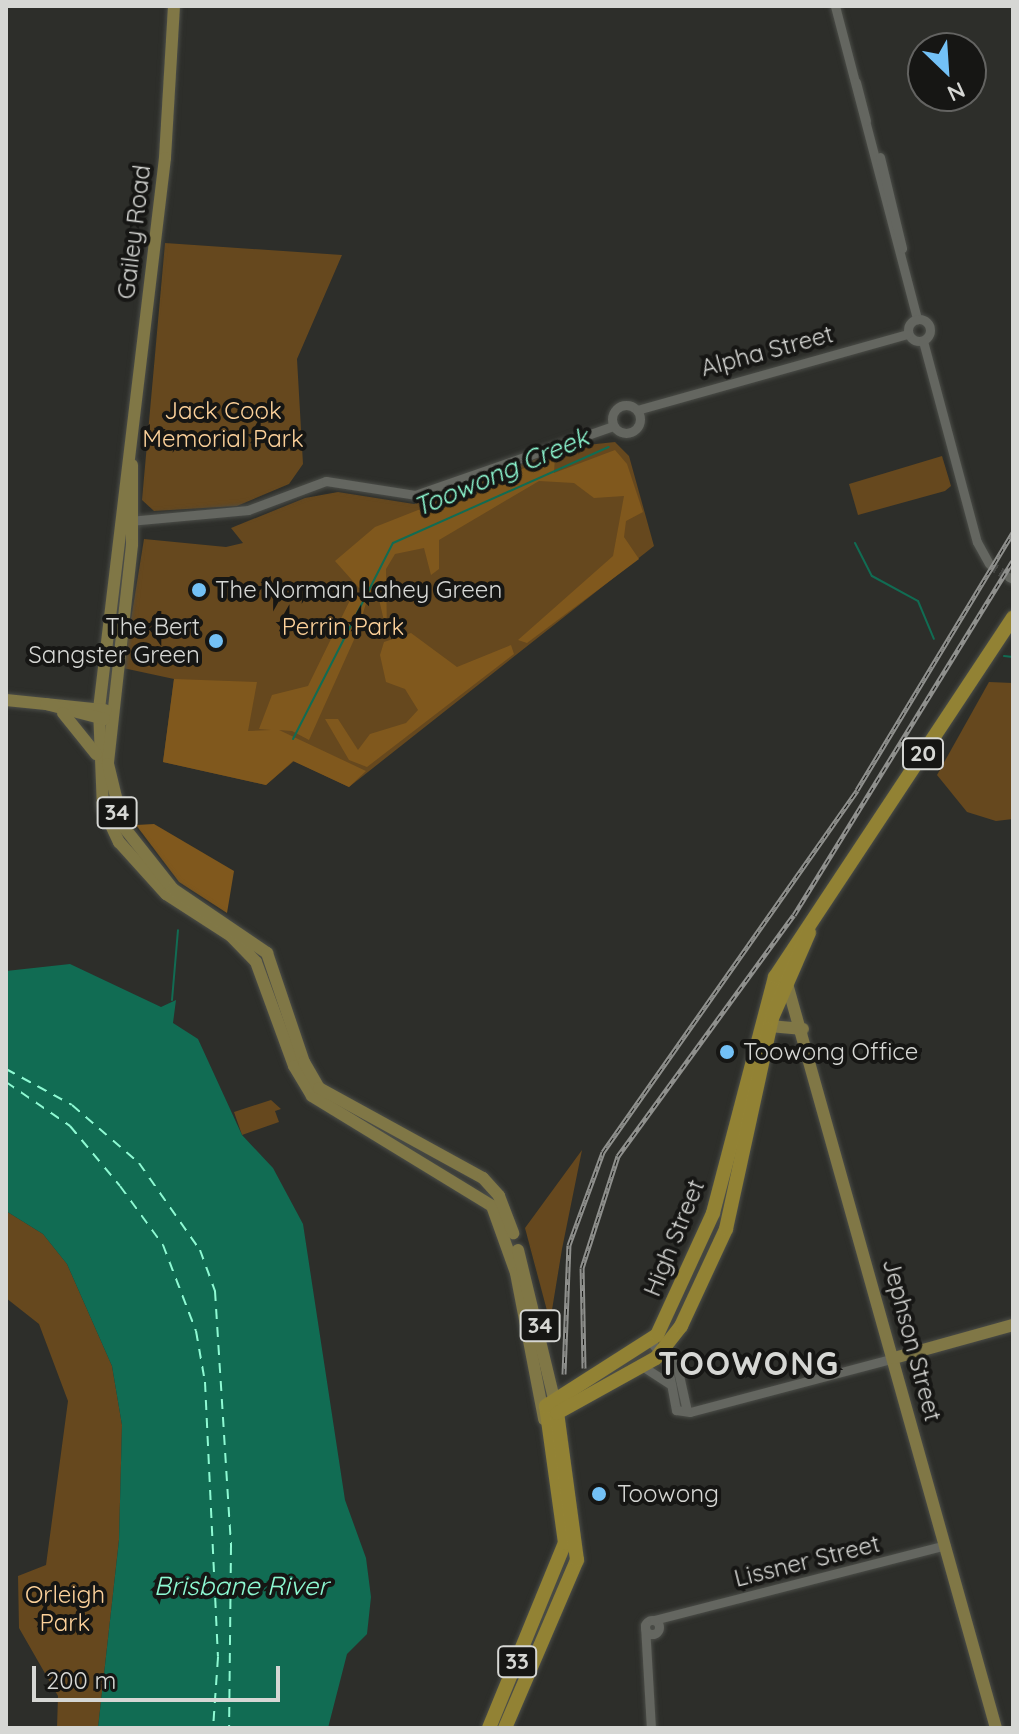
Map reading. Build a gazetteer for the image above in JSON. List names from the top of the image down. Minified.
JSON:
{"streets":{"highway":["20","High Street","33"],"main road":["Gailey Road","34","Jephson Street"],"street":["Alpha Street","Lissner Street"]},"crossings":[["Gailey Road","34"],["Gailey Road","33"],["20","High Street"],["20","Jephson Street"],["High Street","Jephson Street"],["Jephson Street","Lissner Street"]],"districts":["TOOWONG"],"water":["Toowong Creek","Brisbane River"],"parks":["Jack Cook Memorial Park","Perrin Park","Orleigh Park"],"places":["The Norman Lahey Green","The Bert Sangster Green","Toowong Office","Toowong"],"scale_bar":"200 m","north":"bottom right"}
